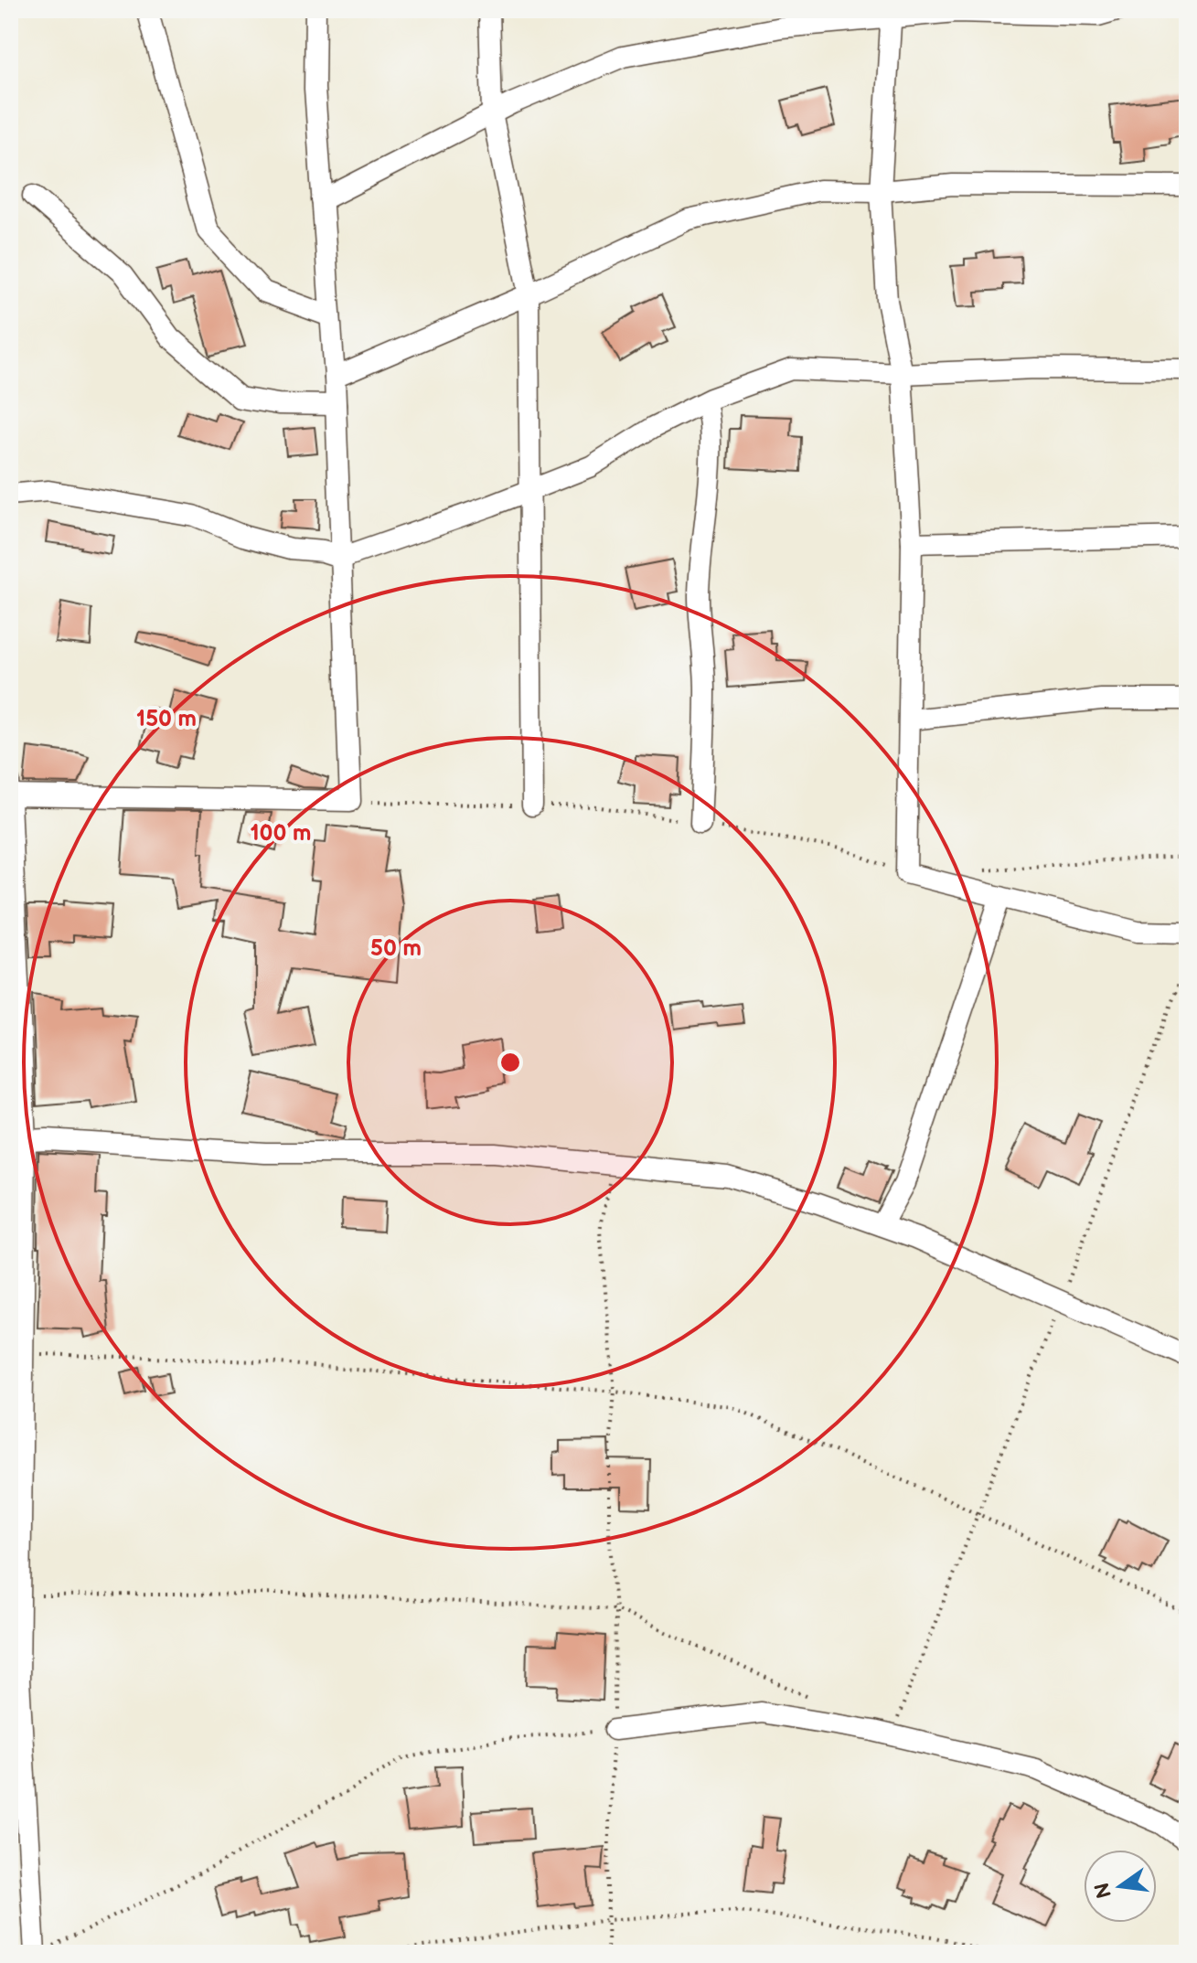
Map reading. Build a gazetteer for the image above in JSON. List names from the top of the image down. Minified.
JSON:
{"north":"left","rings":["150 m","100 m","50 m"]}
